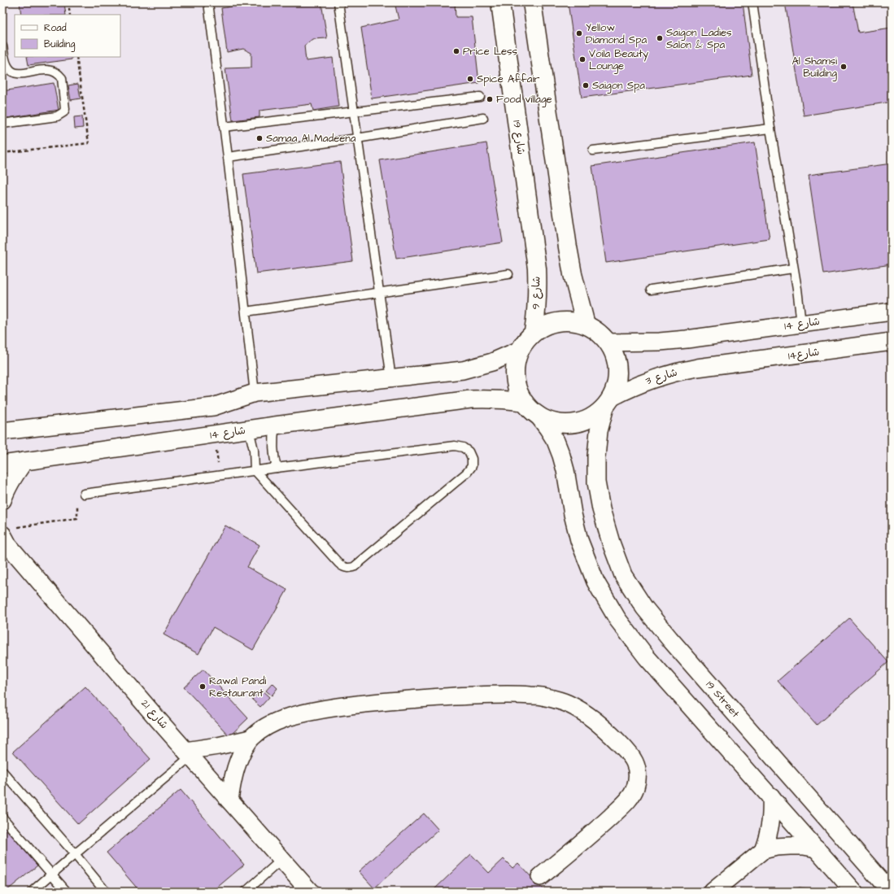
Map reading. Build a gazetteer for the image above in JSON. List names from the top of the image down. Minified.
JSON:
{"streets":{"street":["شارع 19","شارع 9","شارع 14","شارع14","شارع 3","19 Street","شارع 21"]},"crossings":[["شارع 19","شارع 9"],["شارع 9","شارع 14"],["شارع 9","شارع 3"],["شارع 9","19 Street"],["شارع 14","شارع 3"],["شارع 14","19 Street"],["شارع14","شارع 3"],["شارع 3","19 Street"]],"places":["Yellow Diamond Spa","Saigon Ladies Salon & Spa","Price Less","Voila Beauty Lounge","Al Shamsi Building","Spice Affair","Saigon Spa","Food village","Samaa Al Madeena","Rawal Pandi Restaurant"],"legend":["Road","Building"]}
